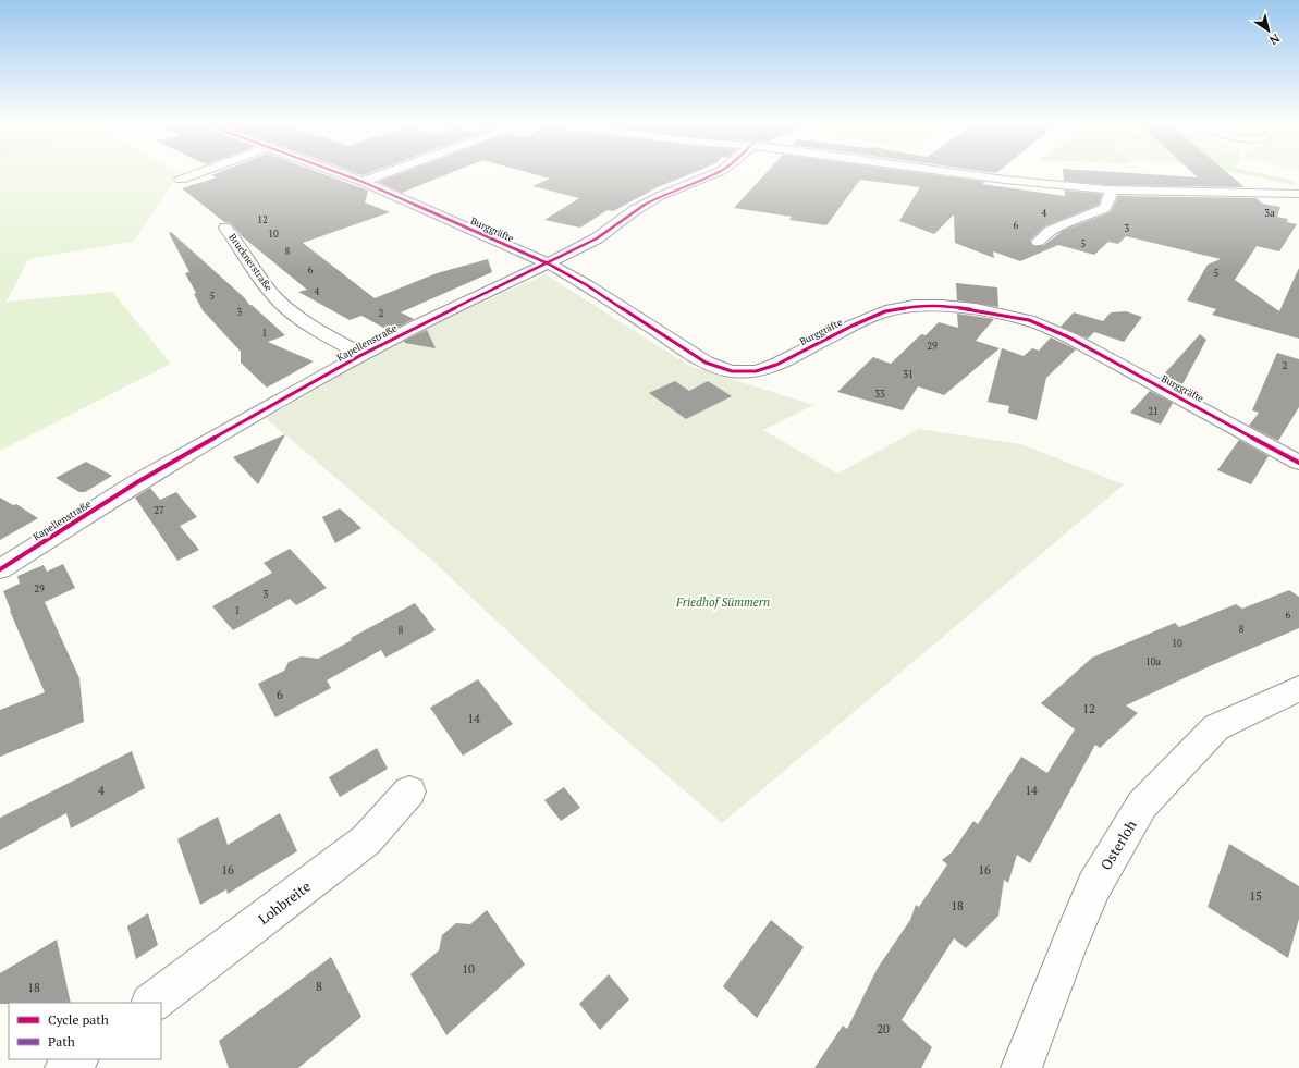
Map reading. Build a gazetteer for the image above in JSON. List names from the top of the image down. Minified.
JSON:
{"streets":{"street":["Burggräfte","Brucknerstraße","Kapellenstraße","Osterloh","Lohbreite"]},"crossings":[["Burggräfte","Kapellenstraße"],["Brucknerstraße","Kapellenstraße"]],"parks":["Friedhof Sümmern"],"house_numbers":["4","3a","12","6","3","10","5","8","6","5","4","5","3","2","1","29","2","31","33","21","27","29","3","1","6","8","8","10","10a","6","12","14","4","14","16","16","15","18","10","8","18","20"],"legend":["Cycle path","Path"],"north":"bottom right"}
